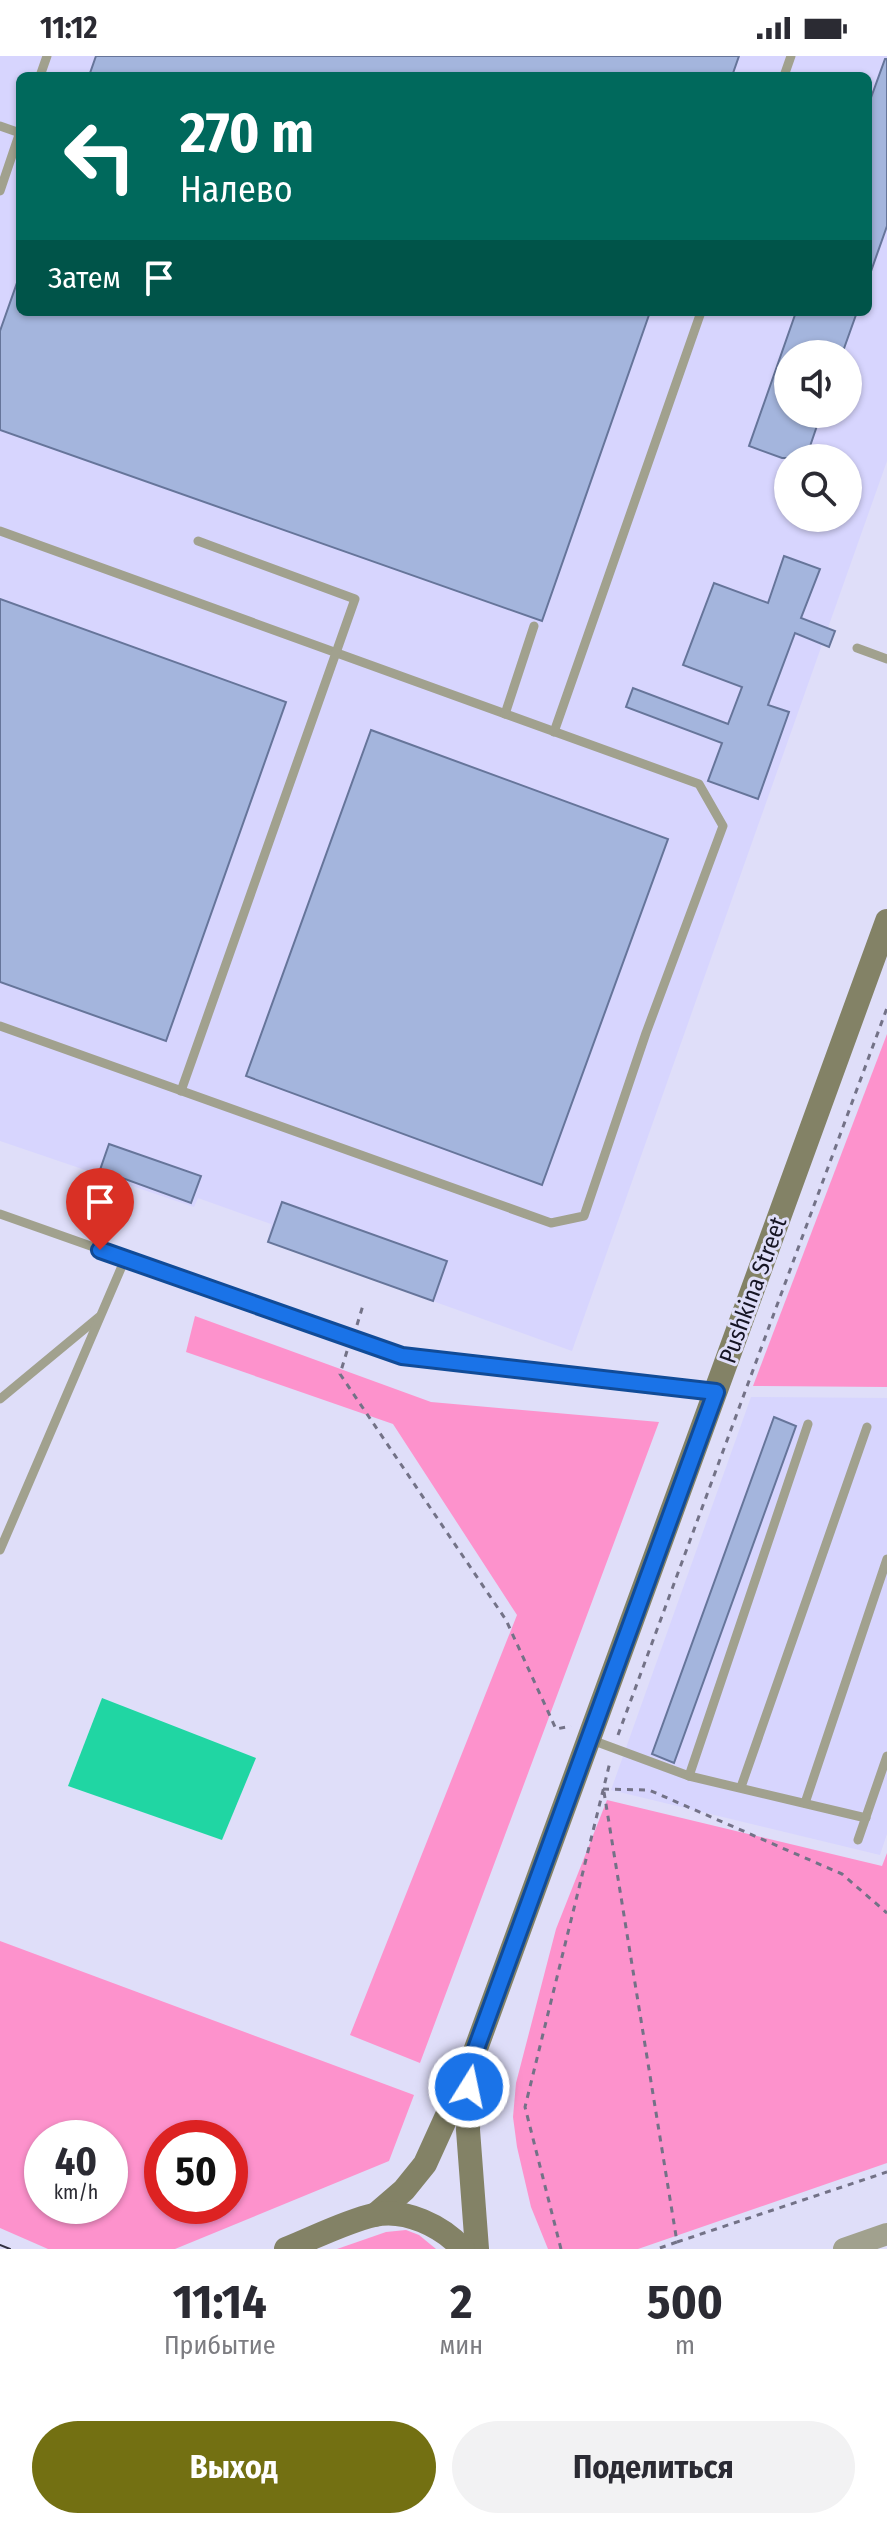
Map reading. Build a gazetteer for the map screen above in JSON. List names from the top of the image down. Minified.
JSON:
{"streets":{"main road":["Pushkina Street"]},"page":{"status":"11:12","turn":["270 m","Налево"],"then":"Затем","speed":"40 km/h","limit":"50","eta":["11:14","Прибытие","2","мин","500","m"],"buttons":["Выход","Поделиться"]}}
